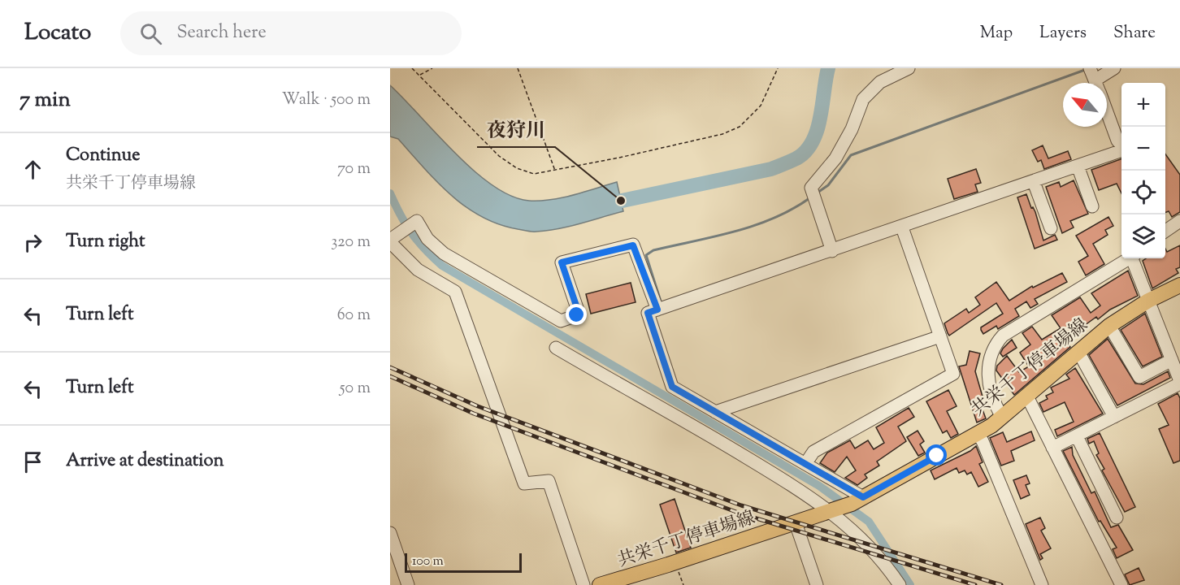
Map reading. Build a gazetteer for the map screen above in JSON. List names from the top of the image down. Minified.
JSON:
{"streets":{"main road":["共栄千丁停車場線"]},"places":["夜狩川"],"scale_bar":"100 m","north":"top left","page":{"header":"Locato","search":"Search here","nav":["Map","Layers","Share"],"heading":["7 min","Walk · 500 m"],"map_buttons":["+","−"],"list":[["Continue","共栄千丁停車場線","70 m"],["Turn right","320 m"],["Turn left","60 m"],["Turn left","50 m"],"Arrive at destination"],"scale":"100 m"}}
